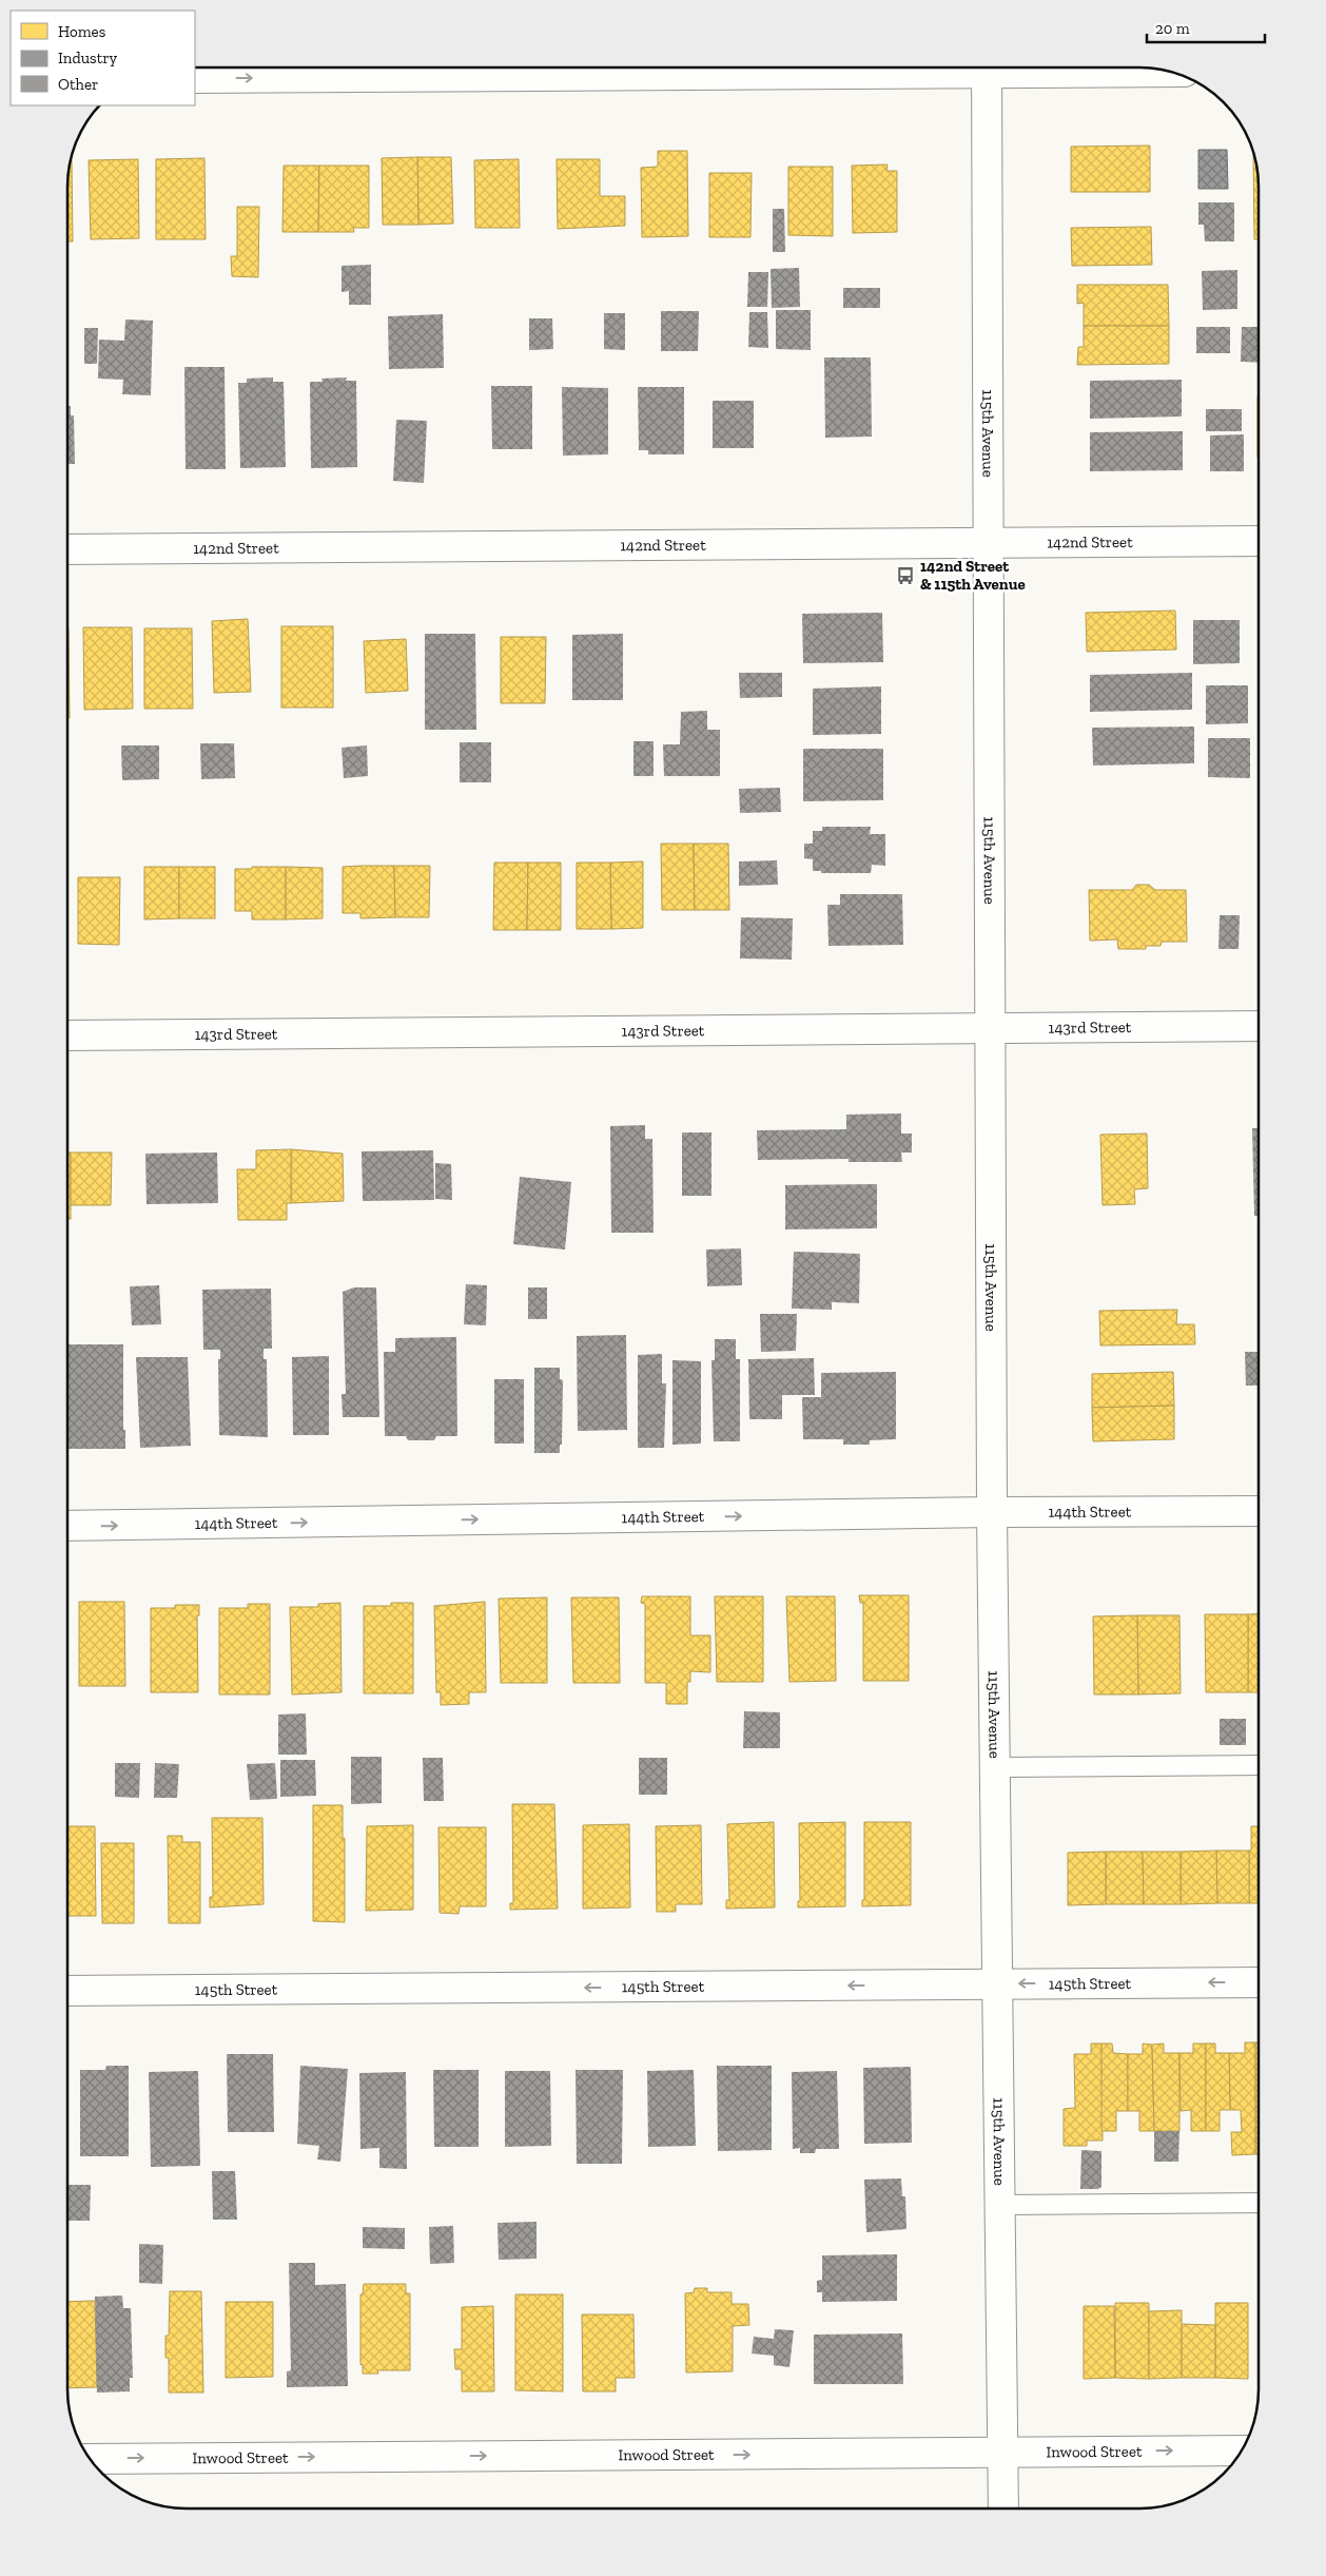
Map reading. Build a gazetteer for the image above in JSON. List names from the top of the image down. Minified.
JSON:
{"streets":{"street":["115th Avenue","142nd Street","143rd Street","144th Street","145th Street","Inwood Street"]},"crossings":[["115th Avenue","142nd Street"],["115th Avenue","143rd Street"],["115th Avenue","144th Street"],["115th Avenue","145th Street"],["115th Avenue","Inwood Street"]],"one_way":["144th Street","145th Street","Inwood Street"],"places":{"bus stop":["142nd Street & 115th Avenue"]},"legend":["Homes","Industry","Other"],"scale_bar":"20 m"}
